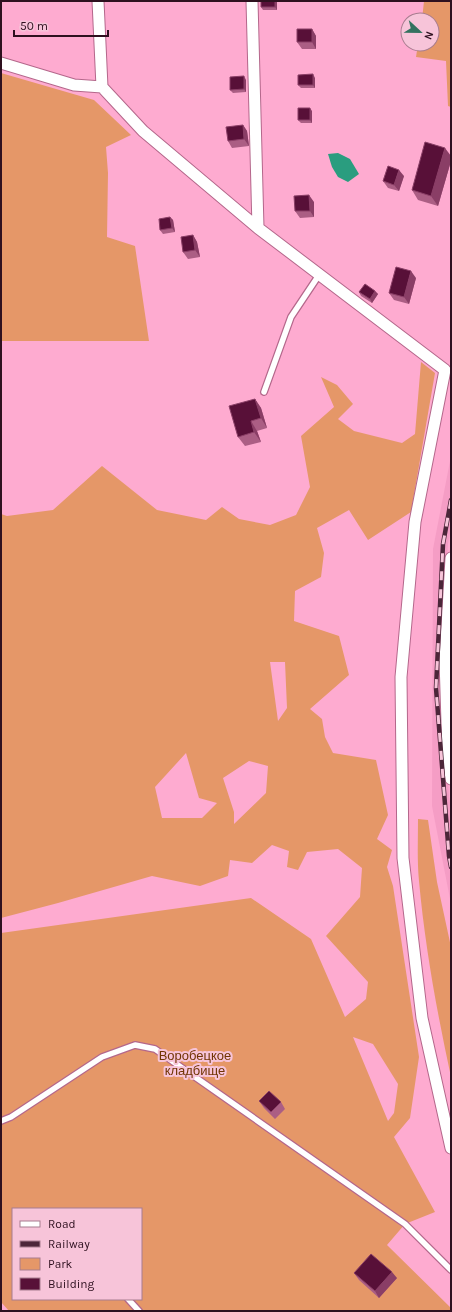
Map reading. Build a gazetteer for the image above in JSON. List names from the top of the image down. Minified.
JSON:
{"parks":["Воробецкое кладбище"],"legend":["Road","Railway","Park","Building"],"scale_bar":"50 m","north":"right"}
